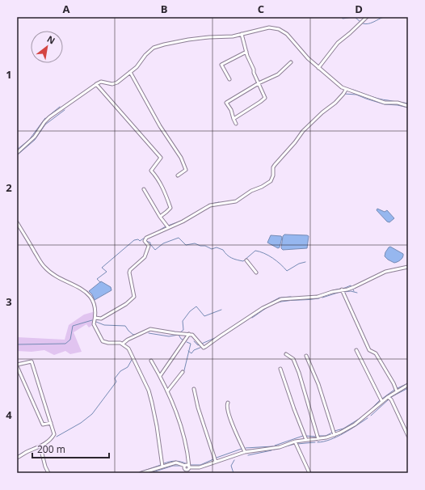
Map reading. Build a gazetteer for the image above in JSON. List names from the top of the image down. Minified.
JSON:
{"scale_bar":"200 m","north":"top right","grid":{"columns":["A","B","C","D"],"rows":["1","2","3","4"]}}
